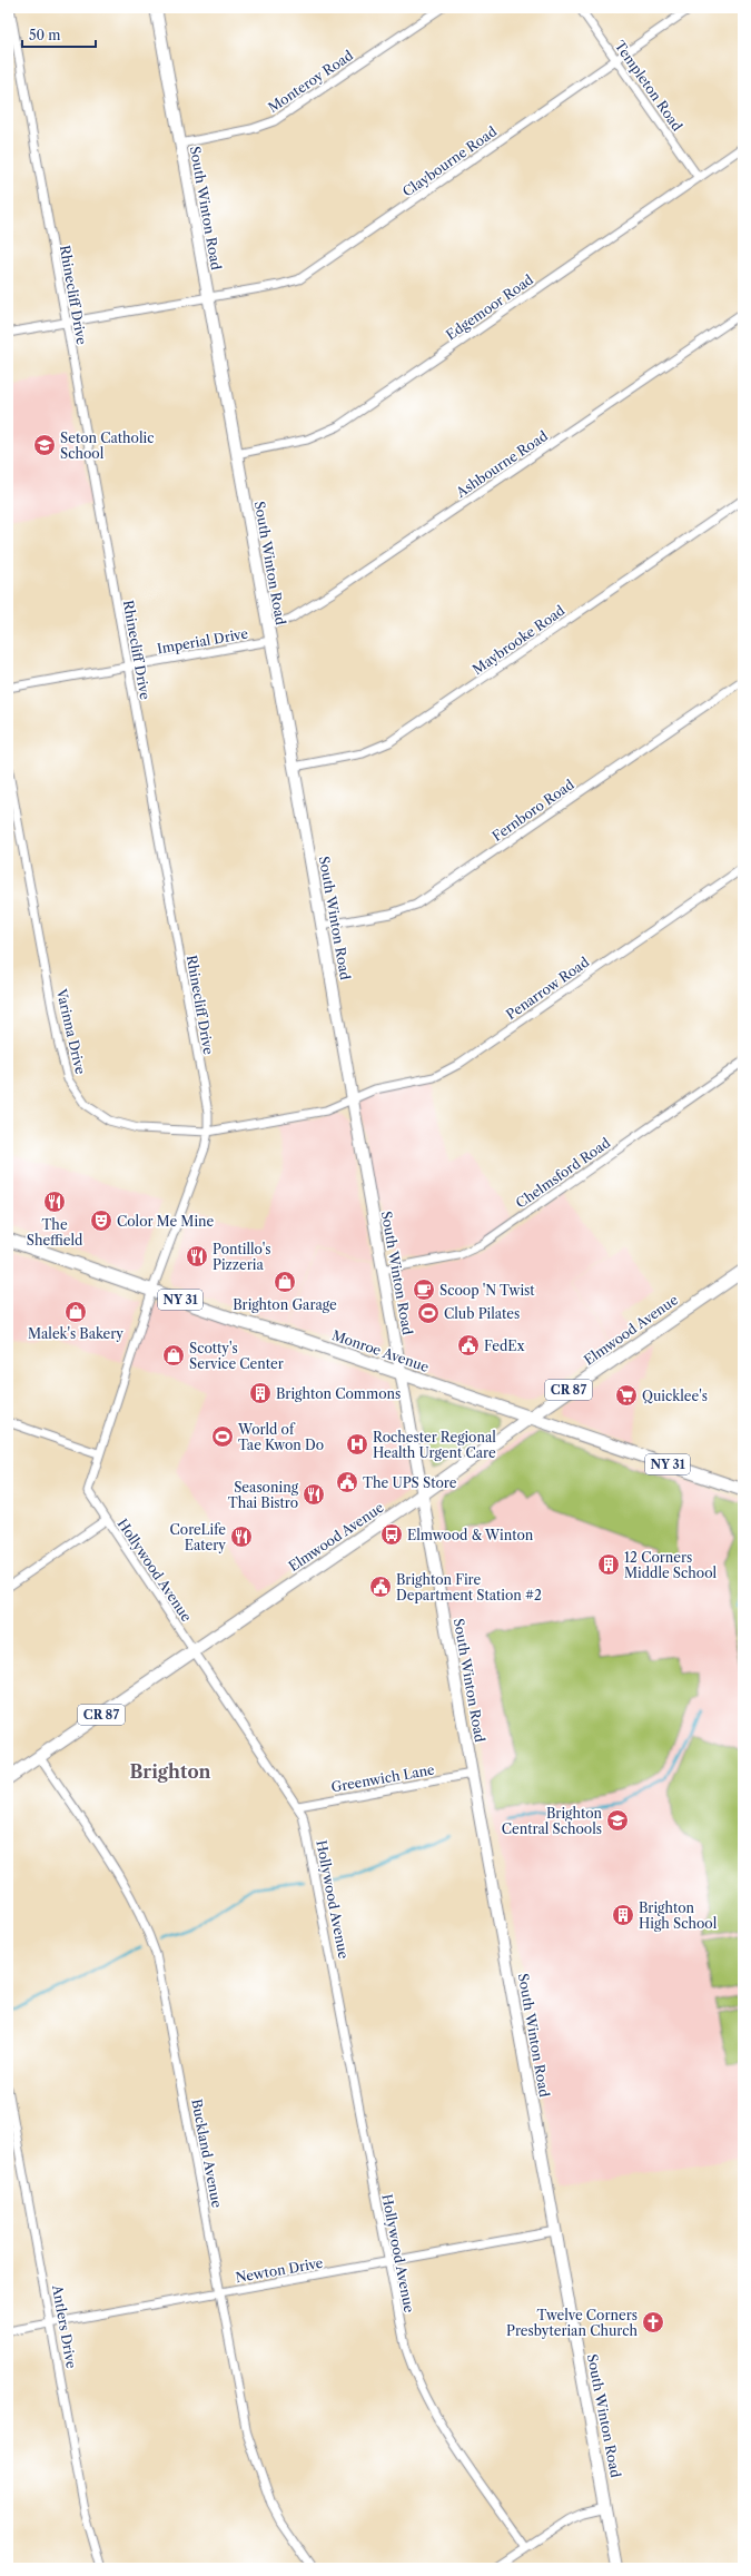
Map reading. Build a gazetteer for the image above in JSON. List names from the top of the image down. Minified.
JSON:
{"streets":{"main road":["South Winton Road","NY 31","Elmwood Avenue","Monroe Avenue","CR 87"],"street":["Monteroy Road","Templeton Road","Claybourne Road","Rhinecliff Drive","Edgemoor Road","Ashbourne Road","Maybrooke Road","Imperial Drive","Fernboro Road","Penarrow Road","Varinna Drive","Chelmsford Road","Hollywood Avenue","Greenwich Lane","Buckland Avenue","Newton Drive","Antlers Drive"]},"crossings":[["Monteroy Road","South Winton Road"],["Templeton Road","Claybourne Road"],["Templeton Road","Edgemoor Road"],["Claybourne Road","South Winton Road"],["Claybourne Road","Rhinecliff Drive"],["South Winton Road","Edgemoor Road"],["South Winton Road","Ashbourne Road"],["South Winton Road","Maybrooke Road"],["South Winton Road","Imperial Drive"],["South Winton Road","Fernboro Road"],["South Winton Road","Penarrow Road"],["South Winton Road","Varinna Drive"],["South Winton Road","Chelmsford Road"],["South Winton Road","Elmwood Avenue"],["South Winton Road","Monroe Avenue"],["South Winton Road","Greenwich Lane"],["South Winton Road","Newton Drive"],["Rhinecliff Drive","Imperial Drive"],["Rhinecliff Drive","Varinna Drive"],["Rhinecliff Drive","Monroe Avenue"],["Rhinecliff Drive","Hollywood Avenue"],["Penarrow Road","Varinna Drive"],["Elmwood Avenue","Monroe Avenue"],["Elmwood Avenue","Hollywood Avenue"],["Elmwood Avenue","Buckland Avenue"],["Monroe Avenue","Hollywood Avenue"],["Hollywood Avenue","Greenwich Lane"],["Hollywood Avenue","Newton Drive"],["Buckland Avenue","Newton Drive"],["Newton Drive","Antlers Drive"]],"districts":["Brighton"],"places":{"school or university":["Seton Catholic School","Brighton Central Schools"],"restaurant":["The Sheffield","Pontillo's Pizzeria","Seasoning Thai Bistro","CoreLife Eatery"],"theatre":["Color Me Mine"],"shop":["Brighton Garage","Malek's Bakery","Scotty's Service Center"],"cafe":["Scoop 'N Twist"],"sports":["Club Pilates","World of Tae Kwon Do"],"public building":["FedEx","The UPS Store","Brighton Fire Department Station #2"],"building":["Brighton Commons","12 Corners Middle School","Brighton High School"],"supermarket":["Quicklee's"],"hospital":["Rochester Regional Health Urgent Care"],"bus stop":["Elmwood & Winton"],"church":["Twelve Corners Presbyterian Church"]},"scale_bar":"50 m"}
